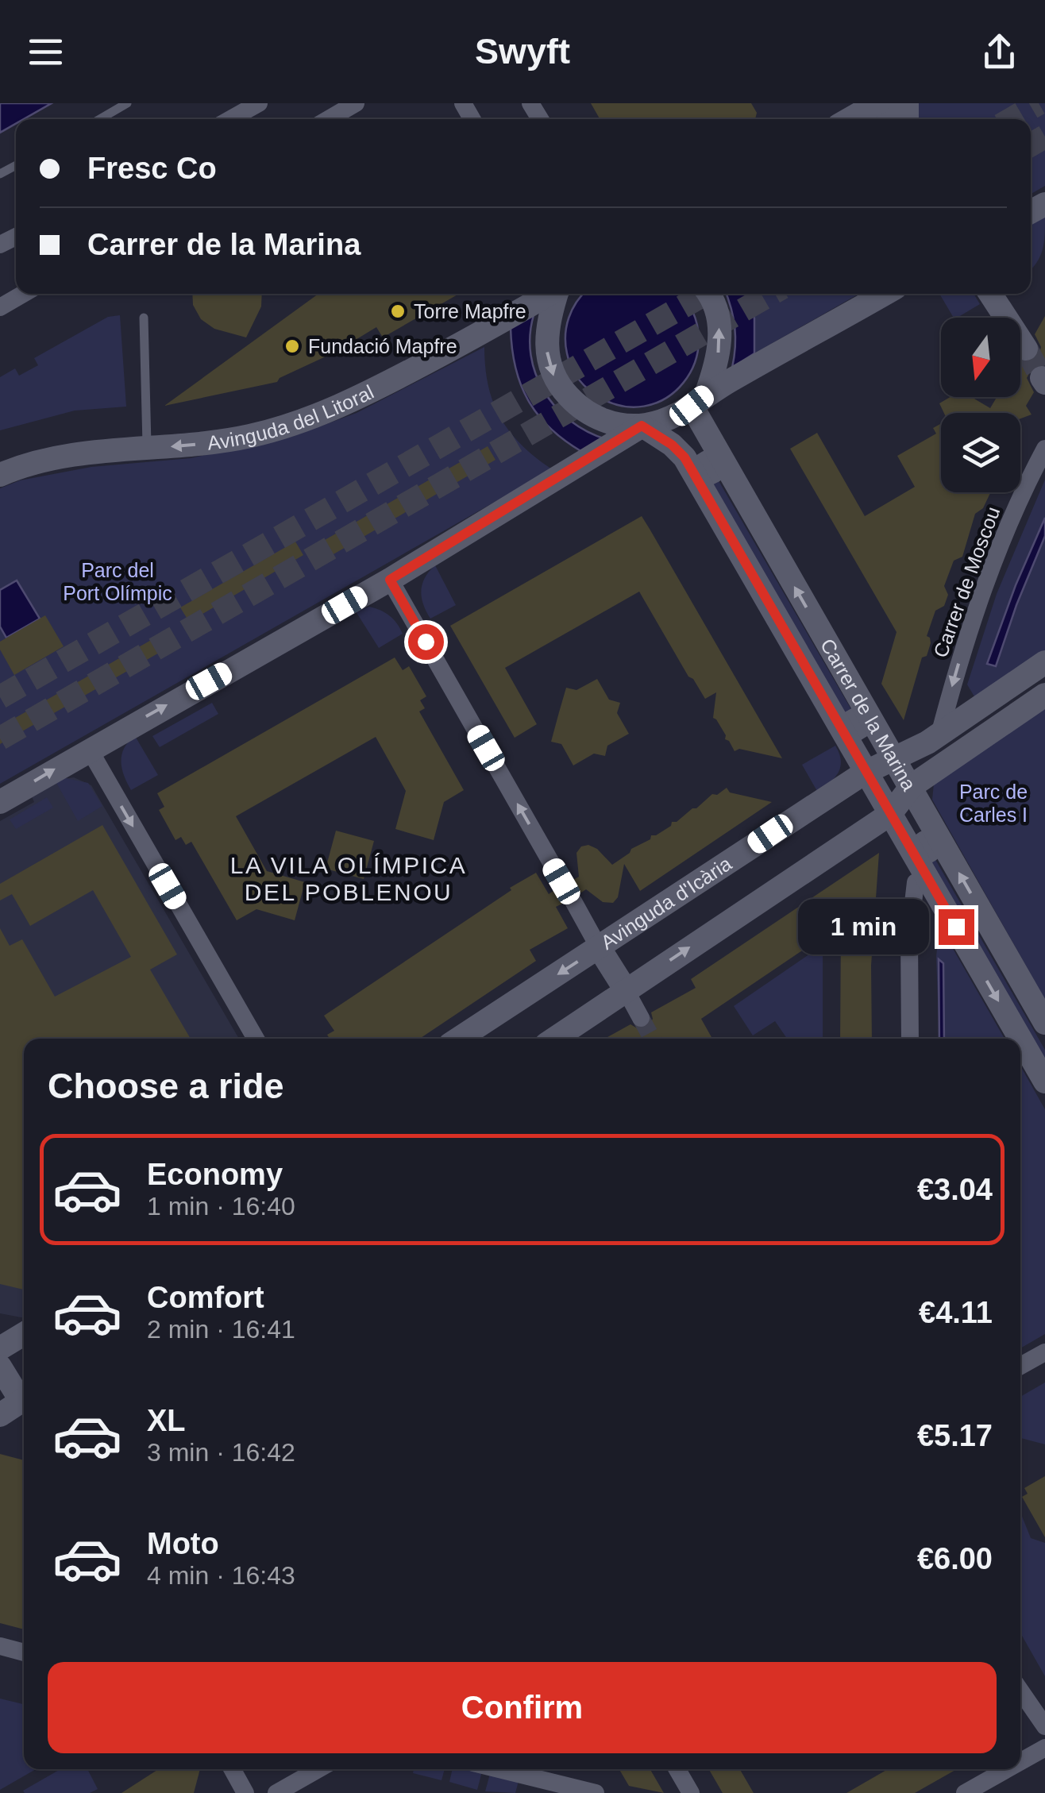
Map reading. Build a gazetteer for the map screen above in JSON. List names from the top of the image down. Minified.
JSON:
{"streets":{"street":["Avinguda del Litoral","Carrer de Moscou","Carrer de la Marina","Avinguda d'Icària"]},"crossings":[["Carrer de Moscou","Avinguda d'Icària"],["Carrer de la Marina","Avinguda d'Icària"]],"one_way":["Carrer de Moscou"],"districts":["LA VILA OLÍMPICA DEL POBLENOU"],"parks":["Parc del Port Olímpic","Parc de Carles I"],"places":["Torre Mapfre","Fundació Mapfre"],"north":"bottom","page":{"header":"Swyft","banner":["Fresc Co","Carrer de la Marina"],"bubble":"1 min","heading":"Choose a ride","list":[{"name":"Economy","note":"1 min · 16:40","value":"€3.04"},{"name":"Comfort","note":"2 min · 16:41","value":"€4.11"},{"name":"XL","note":"3 min · 16:42","value":"€5.17"},{"name":"Moto","note":"4 min · 16:43","value":"€6.00"}],"buttons":"Confirm"}}
